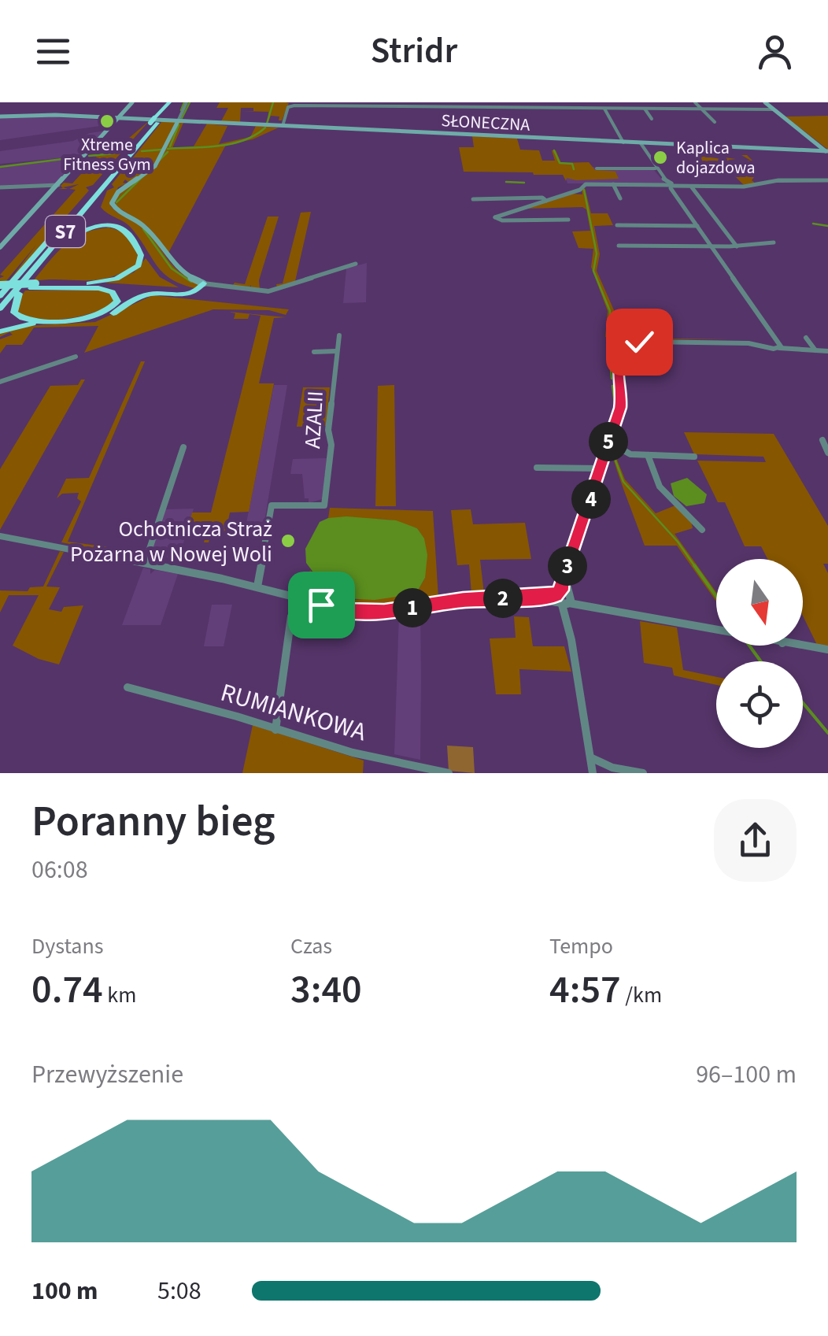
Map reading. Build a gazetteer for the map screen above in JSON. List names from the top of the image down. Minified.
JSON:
{"streets":{"highway":["S7"],"main road":["SŁONECZNA"],"street":["AZALII","RUMIANKOWA"]},"places":["Xtreme Fitness Gym","Kaplica dojazdowa","Ochotnicza Straż Pożarna w Nowej Woli"],"north":"bottom","page":{"header":"Stridr","pins":["5","4","3","2","1"],"heading":["Poranny bieg","06:08"],"stats":[["Dystans","0.74 km"],["Czas","3:40"],["Tempo","4:57 /km"]],"chart":["Przewyższenie","96–100 m"],"list":[{"name":"100 m","note":"5:08"}]}}
